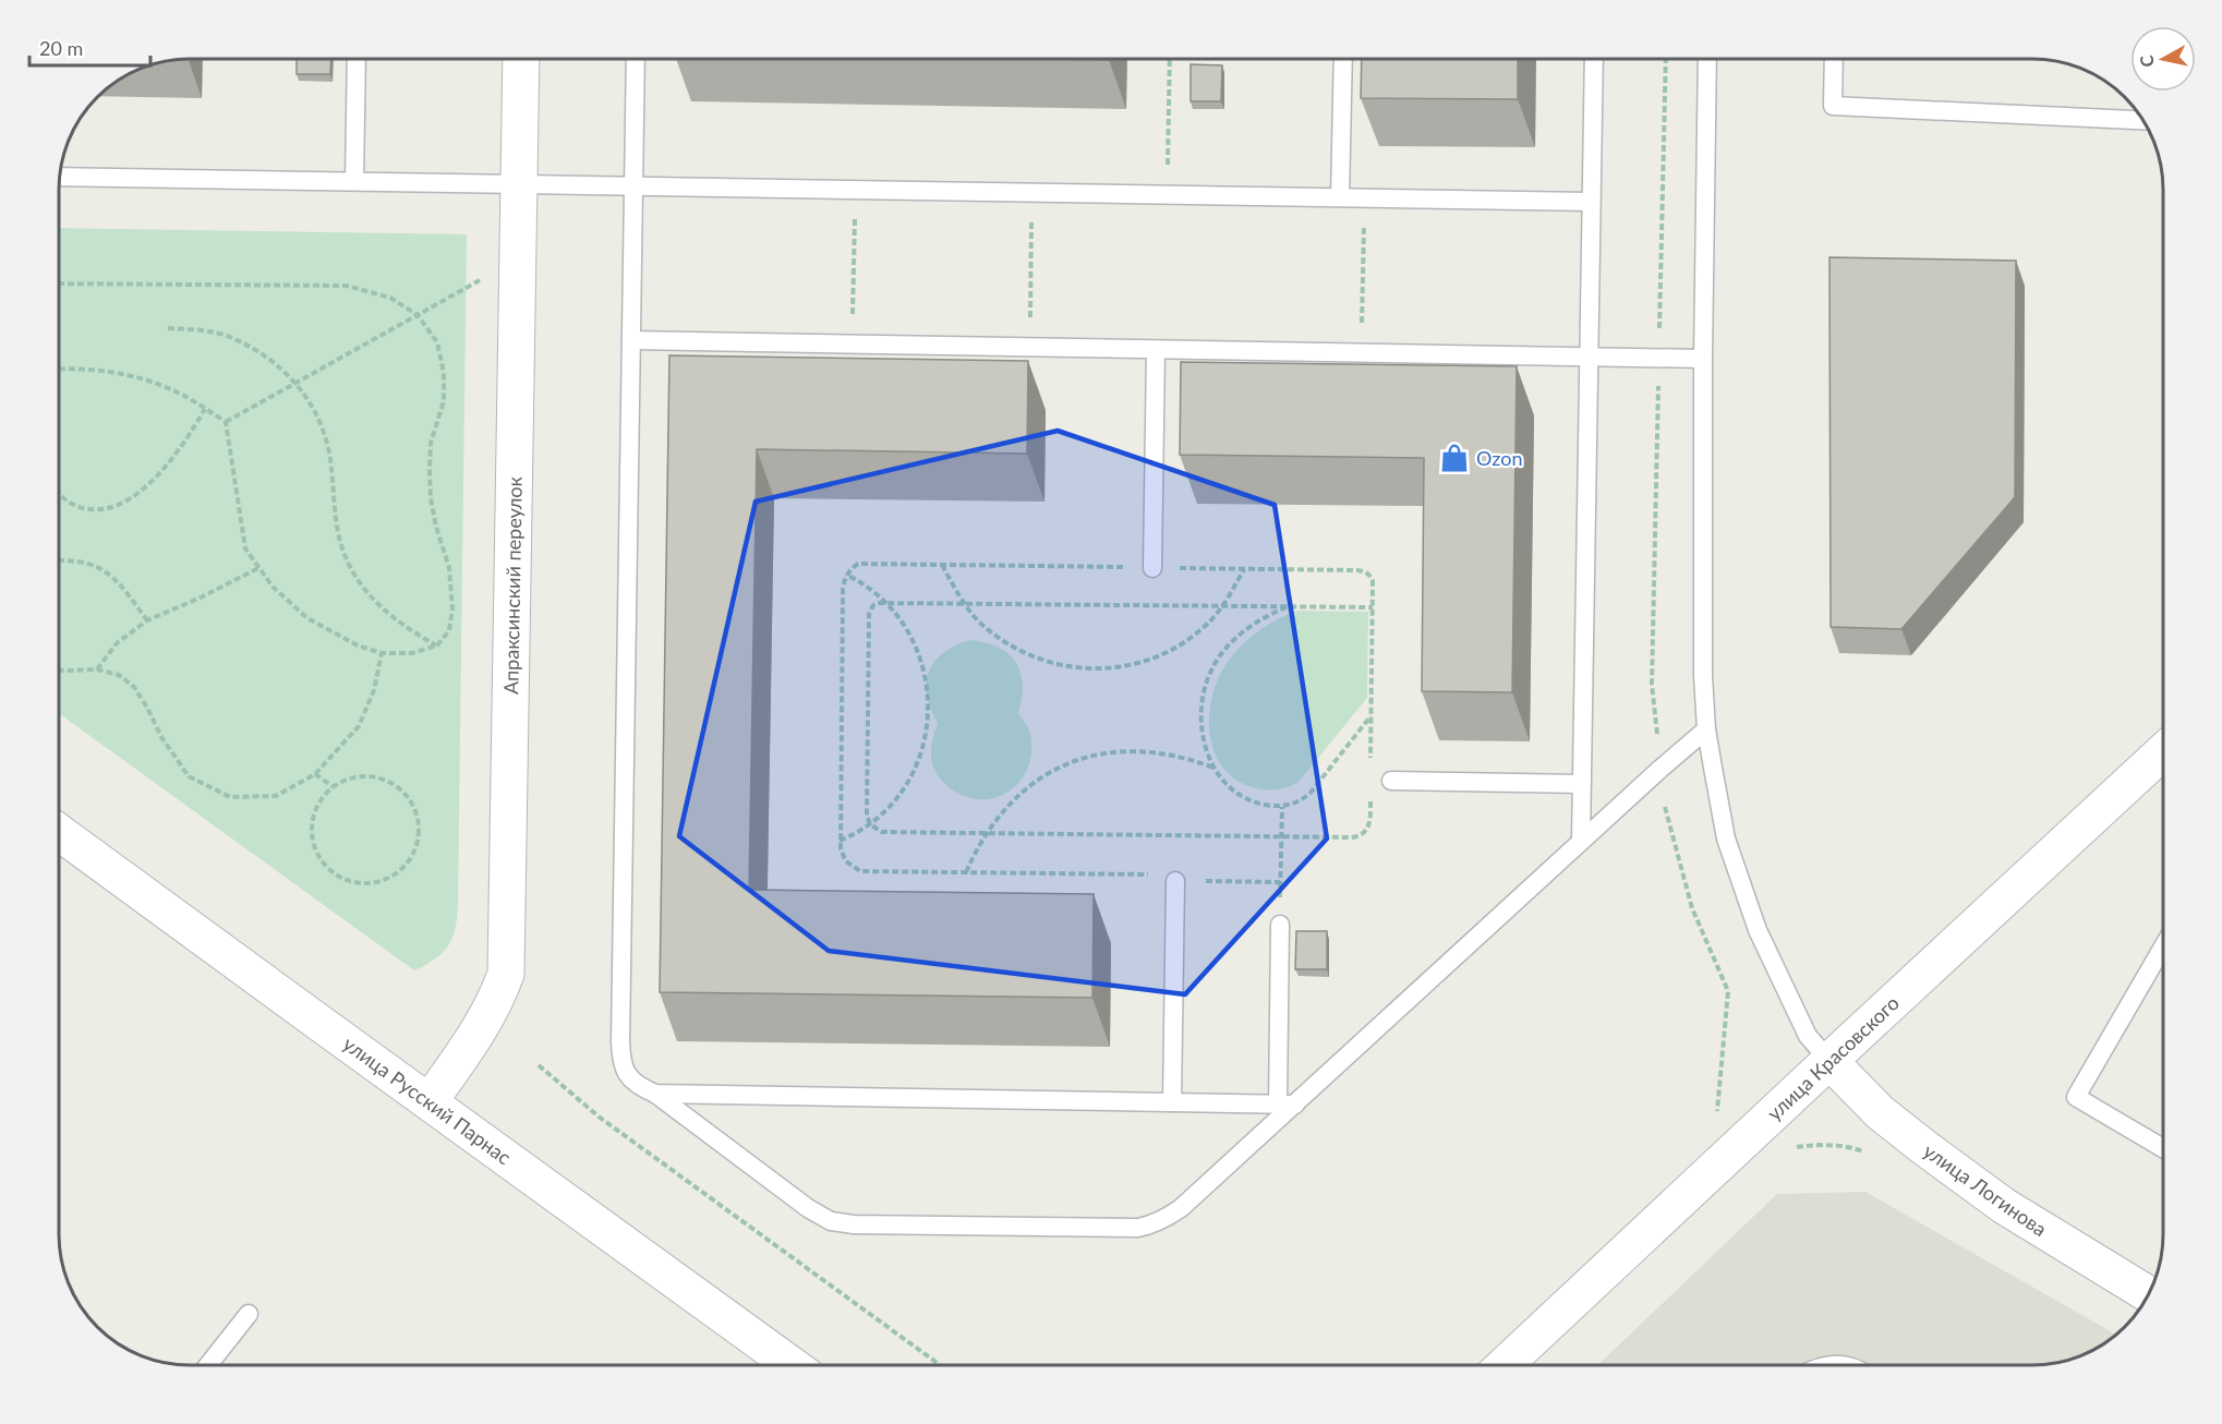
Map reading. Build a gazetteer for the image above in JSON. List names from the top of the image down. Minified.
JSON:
{"streets":{"street":["Апраксинский переулок","улица Красовского","улица Русский Парнас","улица Логинова"]},"crossings":[["Апраксинский переулок","улица Русский Парнас"],["улица Красовского","улица Логинова"]],"places":{"shop":["Ozon"]},"scale_bar":"20 m","north":"left"}
